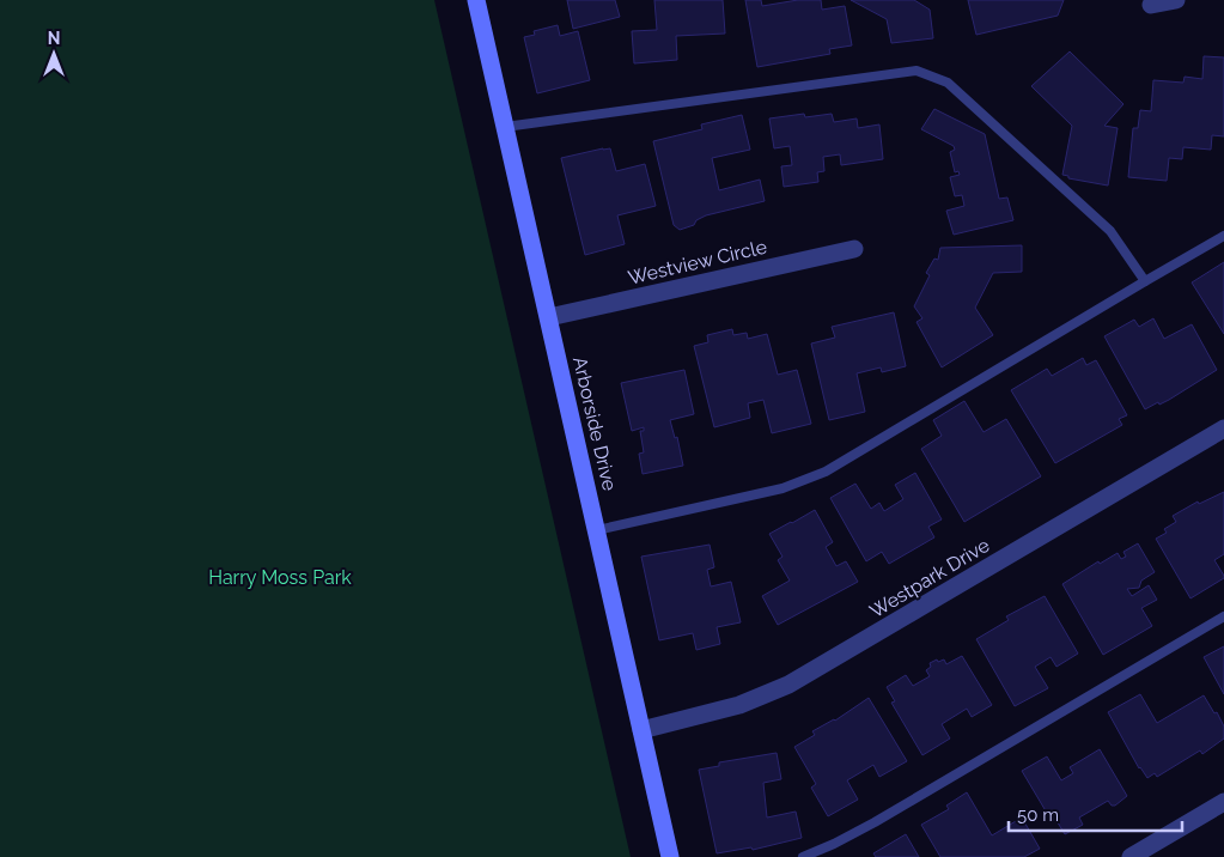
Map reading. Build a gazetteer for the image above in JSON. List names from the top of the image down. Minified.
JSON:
{"streets":{"street":["Westview Circle","Arborside Drive","Westpark Drive"]},"crossings":[["Westview Circle","Arborside Drive"],["Arborside Drive","Westpark Drive"]],"parks":["Harry Moss Park"],"scale_bar":"50 m","north":"top"}
